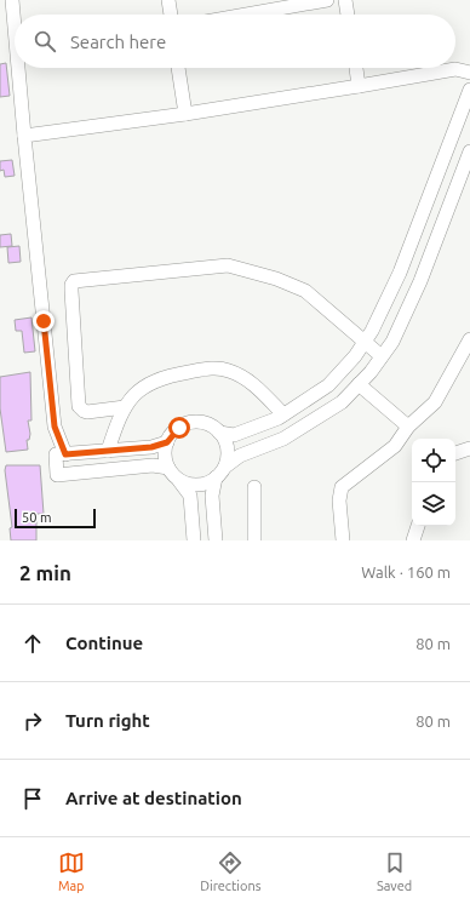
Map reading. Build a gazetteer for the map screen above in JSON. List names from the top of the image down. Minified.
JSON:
{"scale_bar":"50 m","page":{"search":"Search here","scale":"50 m","heading":["2 min","Walk · 160 m"],"list":[["Continue","80 m"],["Turn right","80 m"],"Arrive at destination"],"nav":["Map","Directions","Saved"]}}
